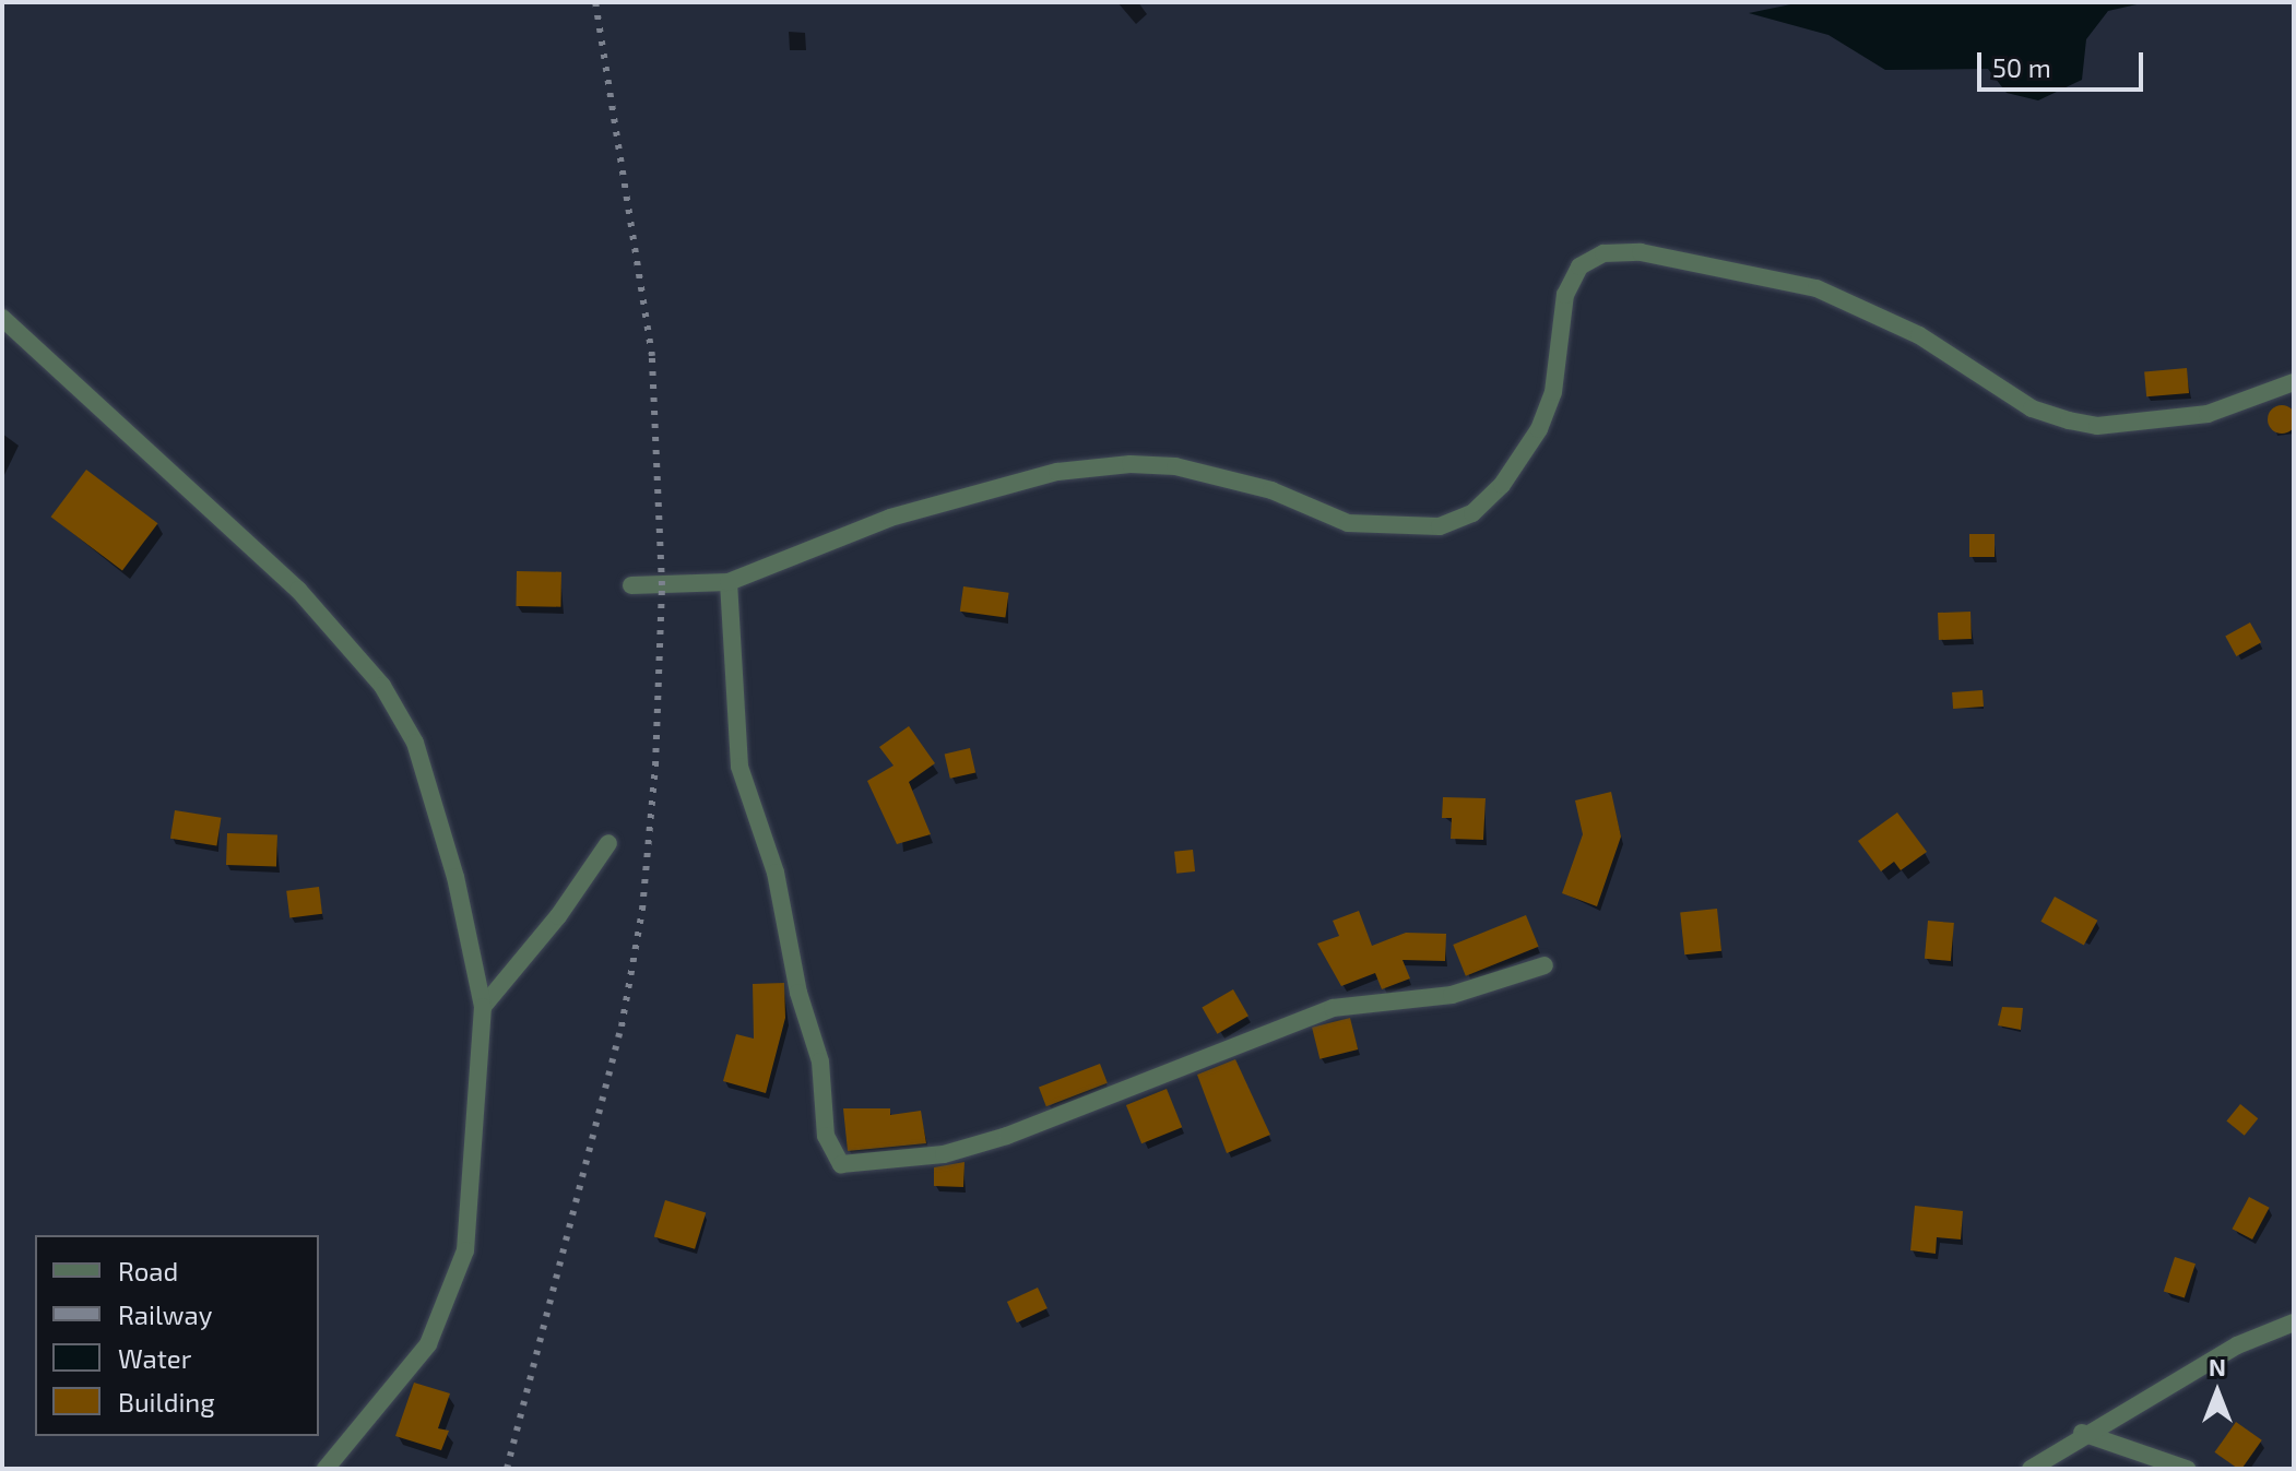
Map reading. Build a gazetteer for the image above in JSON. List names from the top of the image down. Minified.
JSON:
{"legend":["Road","Railway","Water","Building"],"scale_bar":"50 m","north":"top"}
